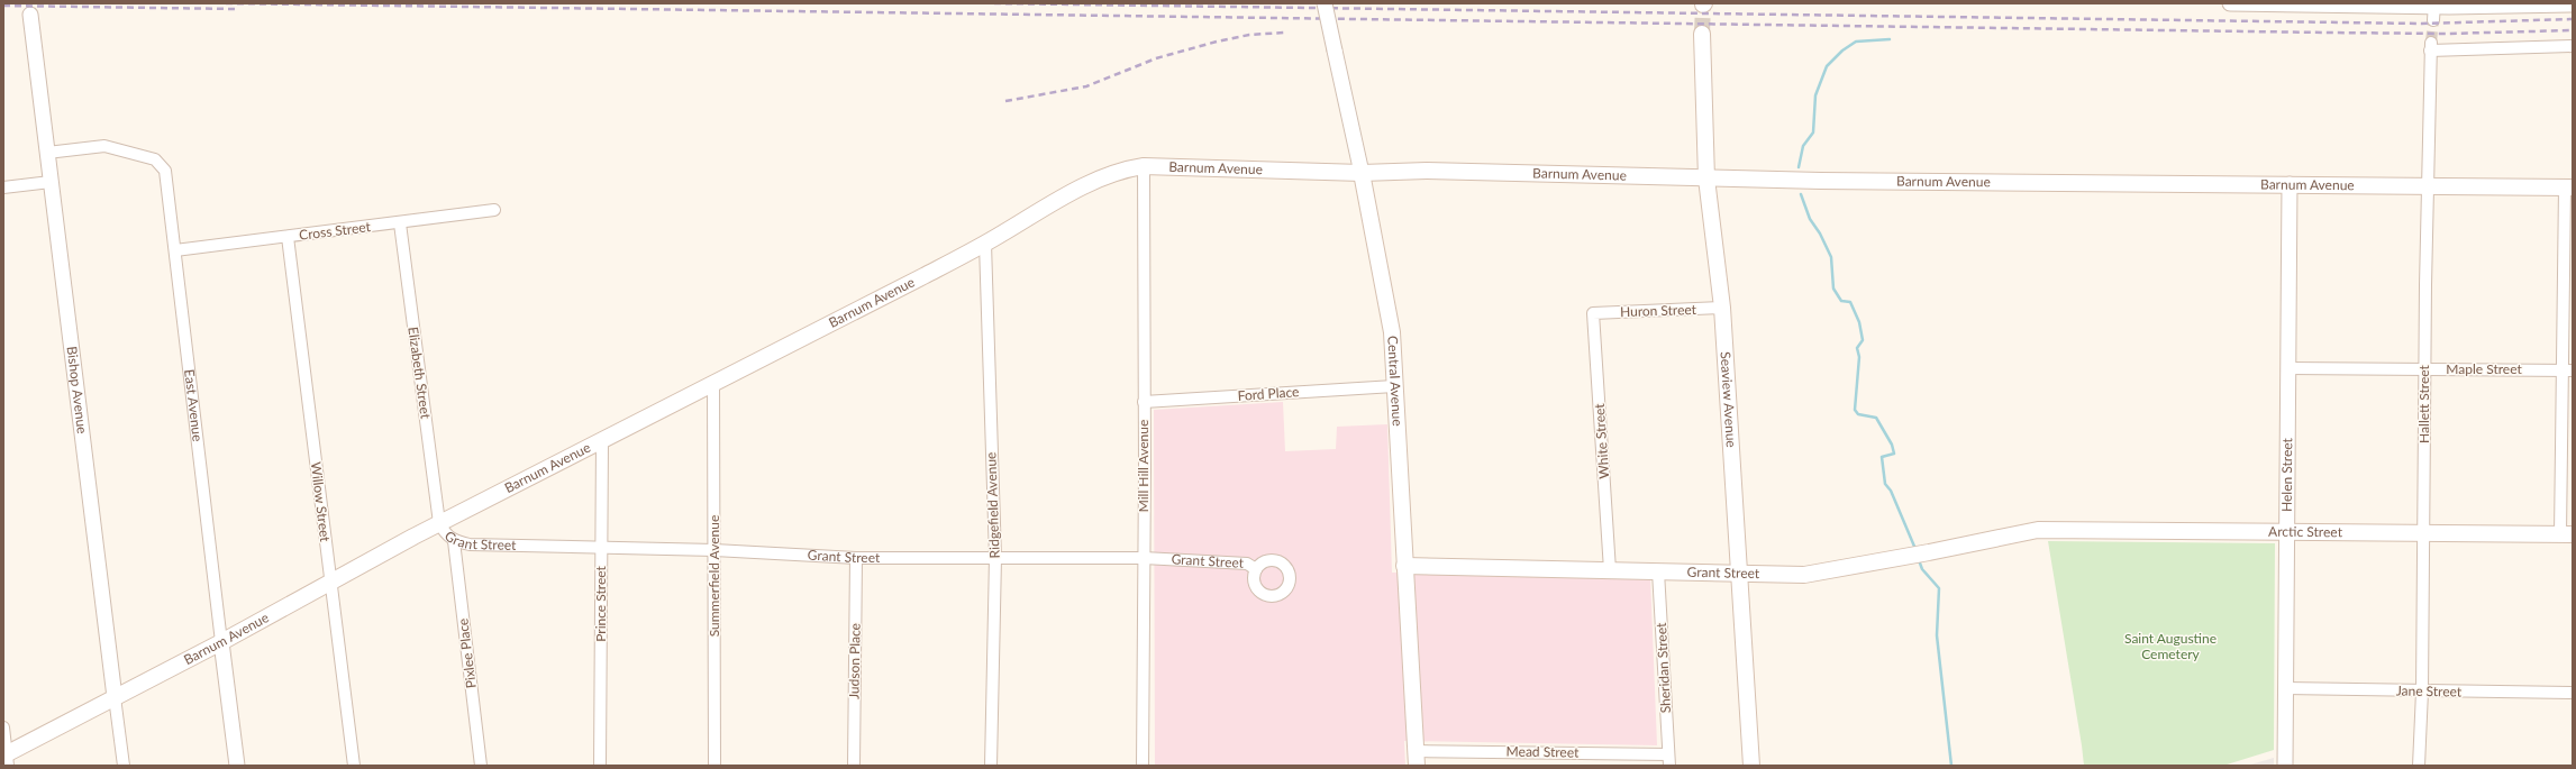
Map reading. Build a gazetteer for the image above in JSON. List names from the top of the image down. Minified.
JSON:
{"streets":{"main road":["Barnum Avenue","Central Avenue","Seaview Avenue","Arctic Street","Grant Street"],"street":["Cross Street","Huron Street","Maple Street","Elizabeth Street","Bishop Avenue","Ford Place","Hallett Street","East Avenue","White Street","Mill Hill Avenue","Helen Street","Willow Street","Ridgefield Avenue","Summerfield Avenue","Prince Street","Pixlee Place","Judson Place","Sheridan Street","Jane Street","Mead Street"]},"crossings":[["Barnum Avenue","Elizabeth Street"],["Barnum Avenue","Central Avenue"],["Barnum Avenue","Bishop Avenue"],["Barnum Avenue","Seaview Avenue"],["Barnum Avenue","Hallett Street"],["Barnum Avenue","East Avenue"],["Barnum Avenue","Mill Hill Avenue"],["Barnum Avenue","Helen Street"],["Barnum Avenue","Willow Street"],["Barnum Avenue","Ridgefield Avenue"],["Barnum Avenue","Grant Street"],["Barnum Avenue","Summerfield Avenue"],["Barnum Avenue","Prince Street"],["Cross Street","Elizabeth Street"],["Cross Street","East Avenue"],["Cross Street","Willow Street"],["Huron Street","Seaview Avenue"],["Huron Street","White Street"],["Maple Street","Hallett Street"],["Maple Street","Helen Street"],["Elizabeth Street","Grant Street"],["Central Avenue","Ford Place"],["Central Avenue","Grant Street"],["Central Avenue","Mead Street"],["Bishop Avenue","East Avenue"],["Ford Place","Mill Hill Avenue"],["Seaview Avenue","Grant Street"],["Hallett Street","Arctic Street"],["Hallett Street","Jane Street"],["White Street","Grant Street"],["Mill Hill Avenue","Grant Street"],["Helen Street","Arctic Street"],["Helen Street","Jane Street"],["Ridgefield Avenue","Grant Street"],["Arctic Street","Grant Street"],["Grant Street","Summerfield Avenue"],["Grant Street","Prince Street"],["Grant Street","Pixlee Place"],["Grant Street","Judson Place"],["Grant Street","Sheridan Street"],["Sheridan Street","Mead Street"]],"parks":["Saint Augustine Cemetery"]}
